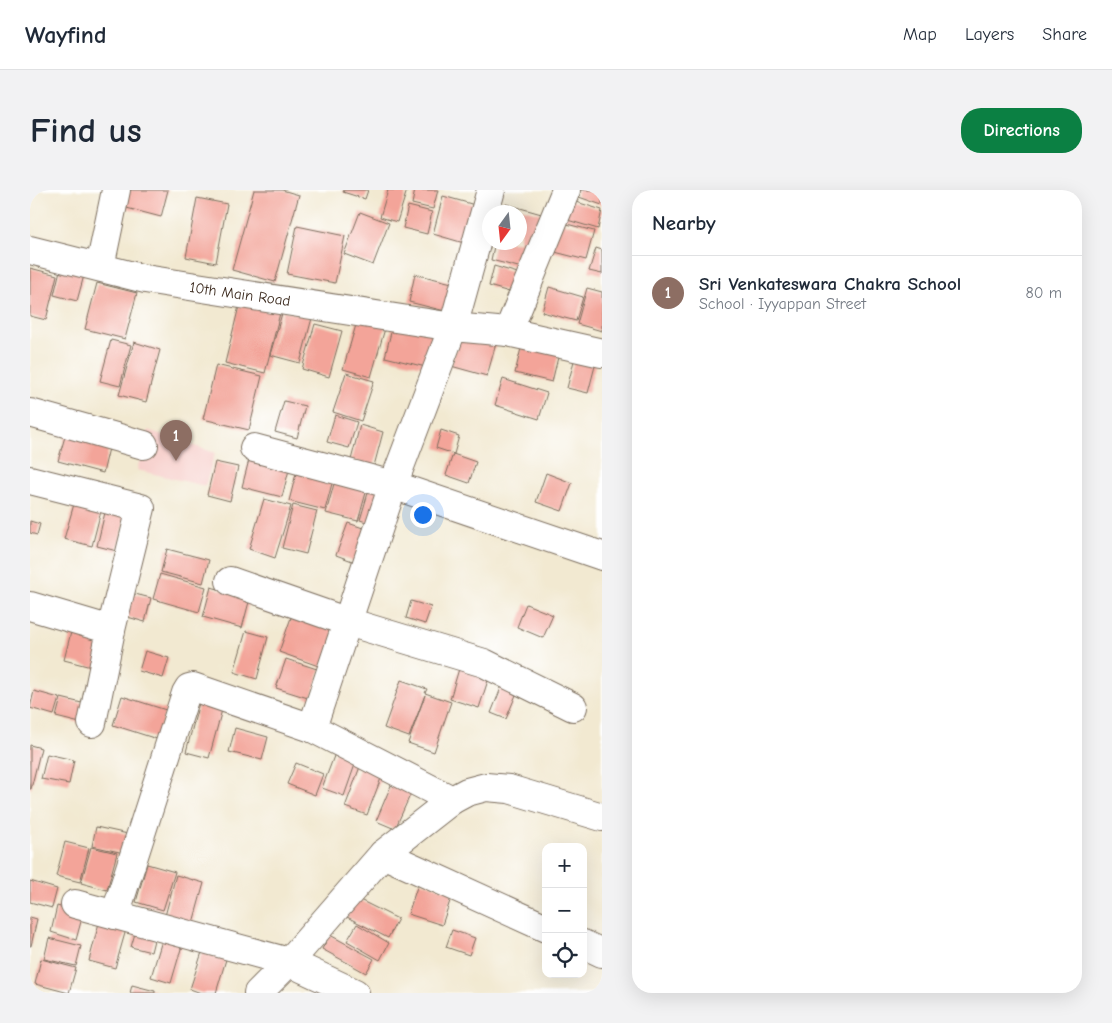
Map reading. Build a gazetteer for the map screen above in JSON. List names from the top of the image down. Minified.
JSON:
{"streets":{"street":["10th Main Road"]},"north":"bottom","page":{"header":"Wayfind","nav":["Map","Layers","Share"],"buttons":"Directions","title":"Find us","heading":"Nearby","list":[{"mark":"1","name":"Sri Venkateswara Chakra School","note":"School · Iyyappan Street","value":"80 m"}],"pins":"1","map_buttons":["+","−"]}}
